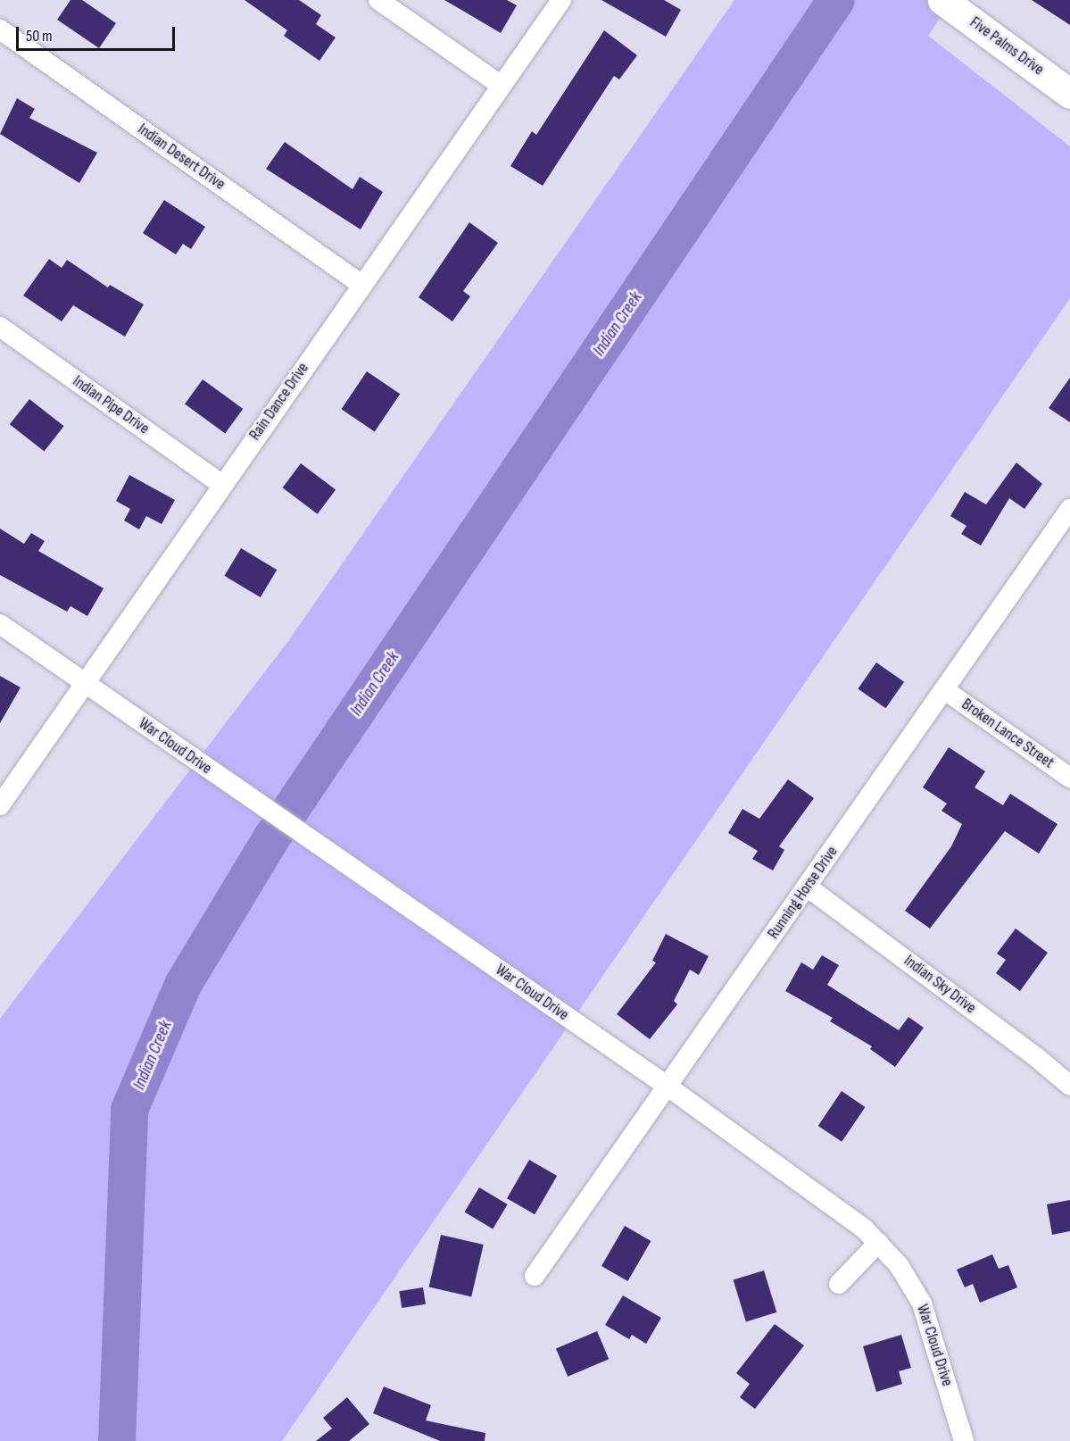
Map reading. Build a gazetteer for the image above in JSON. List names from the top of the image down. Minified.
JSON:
{"streets":{"street":["Five Palms Drive","Indian Desert Drive","Rain Dance Drive","Indian Pipe Drive","Broken Lance Street","War Cloud Drive","Running Horse Drive","Indian Sky Drive"]},"crossings":[["Indian Desert Drive","Rain Dance Drive"],["Rain Dance Drive","Indian Pipe Drive"],["Rain Dance Drive","War Cloud Drive"],["Broken Lance Street","Running Horse Drive"],["War Cloud Drive","Running Horse Drive"],["Running Horse Drive","Indian Sky Drive"]],"water":["Indian Creek"],"scale_bar":"50 m"}
